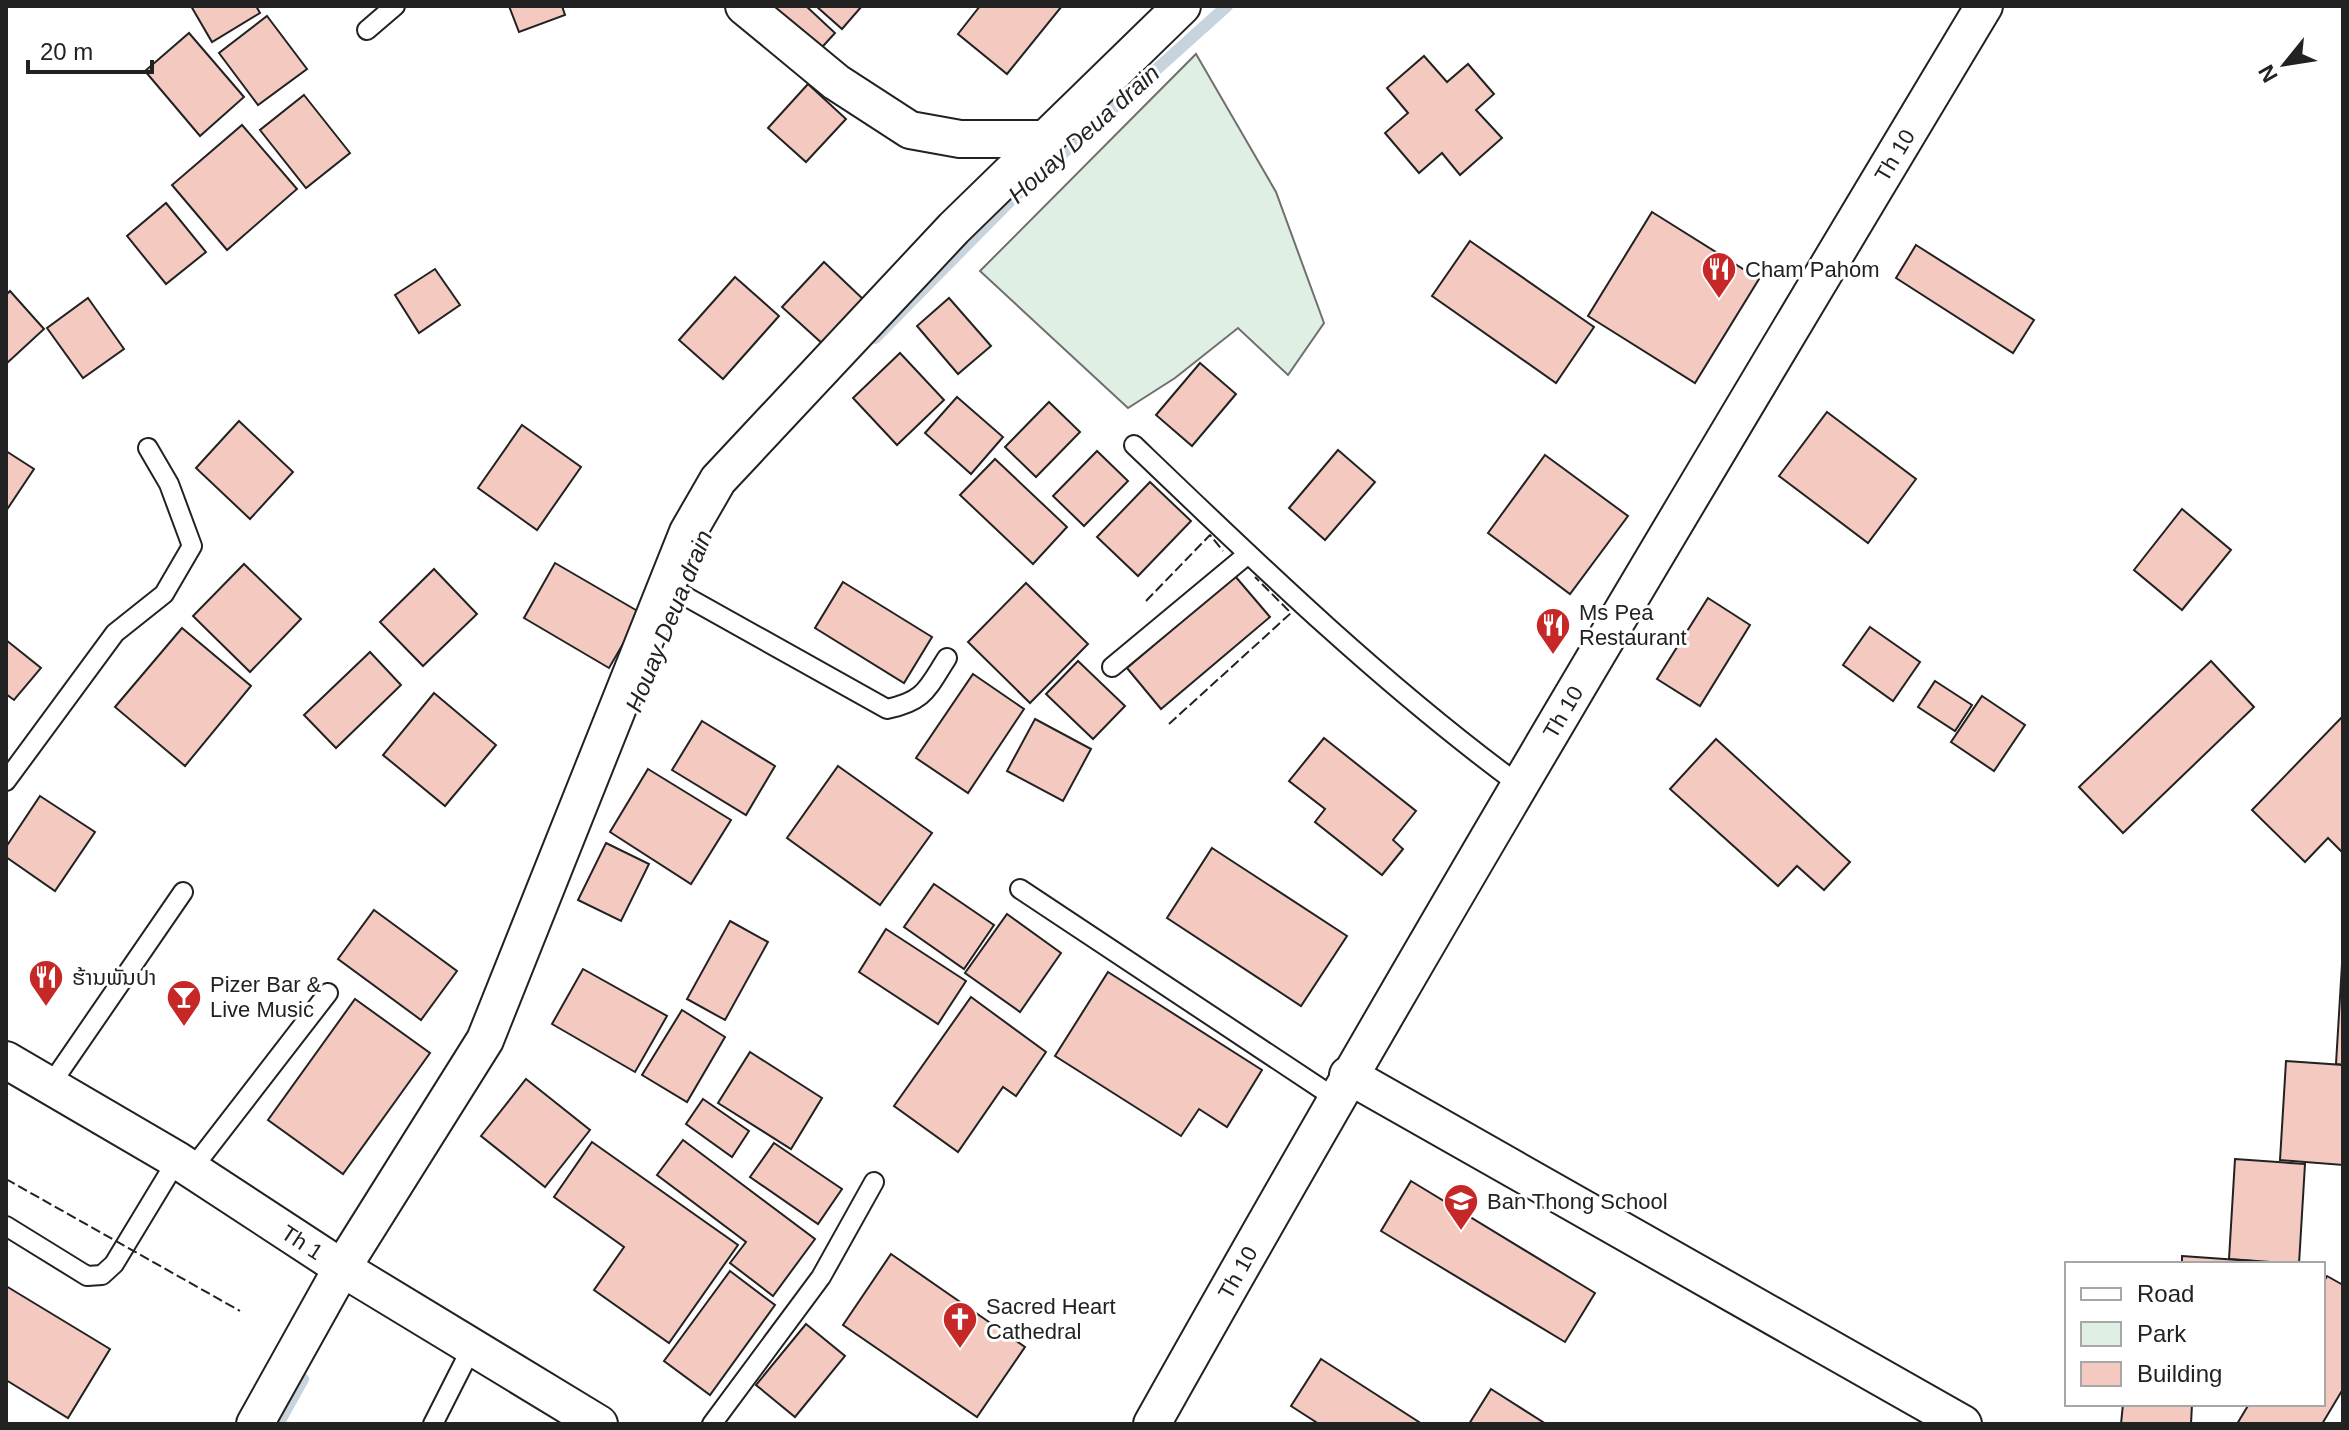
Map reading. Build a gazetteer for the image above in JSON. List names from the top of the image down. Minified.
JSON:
{"streets":{"street":["Th 10","Th 1"]},"water":["Houay Deua drain"],"places":{"restaurant":["Cham Pahom","Ms Pea Restaurant","ຮ້ານພັນປາ"],"bar":["Pizer Bar & Live Music"],"school or university":["Ban Thong School"],"church":["Sacred Heart Cathedral"]},"legend":["Road","Park","Building"],"scale_bar":"20 m","north":"bottom left"}
